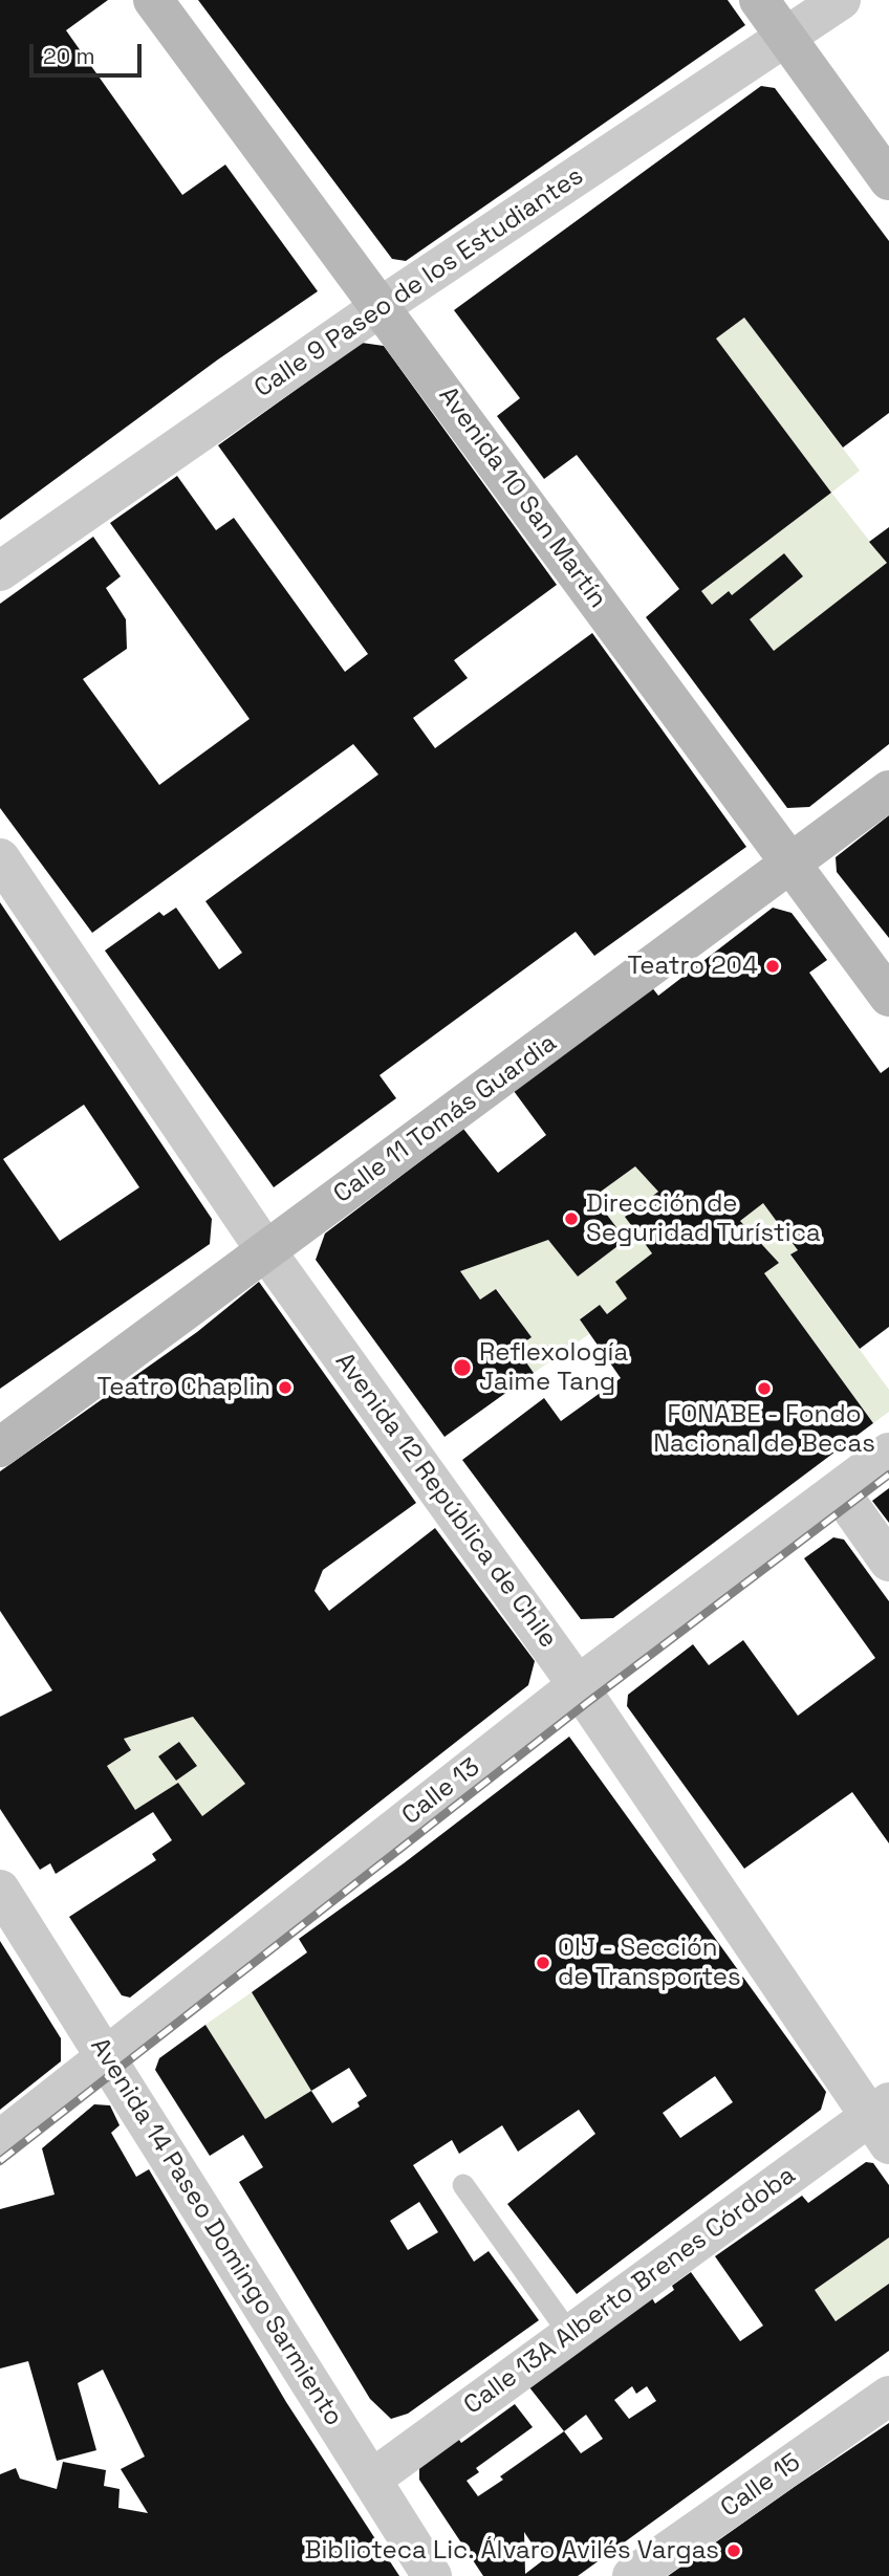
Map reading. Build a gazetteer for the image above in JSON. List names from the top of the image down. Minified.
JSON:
{"streets":{"street":["Calle 9 Paseo de los Estudiantes","Avenida 10 San Martín","Calle 11 Tomás Guardia","Avenida 12 República de Chile","Calle 13","Avenida 14 Paseo Domingo Sarmiento","Calle 13A Alberto Brenes Córdoba","Calle 15"]},"crossings":[["Calle 9 Paseo de los Estudiantes","Avenida 10 San Martín"],["Avenida 10 San Martín","Calle 11 Tomás Guardia"],["Calle 11 Tomás Guardia","Avenida 12 República de Chile"],["Avenida 12 República de Chile","Calle 13"],["Avenida 12 República de Chile","Calle 13A Alberto Brenes Córdoba"],["Calle 13","Avenida 14 Paseo Domingo Sarmiento"],["Avenida 14 Paseo Domingo Sarmiento","Calle 13A Alberto Brenes Córdoba"]],"places":["Teatro 204","Dirección de Seguridad Turística","Reflexología Jaime Tang","Teatro Chaplin","FONABE - Fondo Nacional de Becas","OIJ - Sección de Transportes","Biblioteca Lic. Álvaro Avilés Vargas"],"scale_bar":"20 m"}
